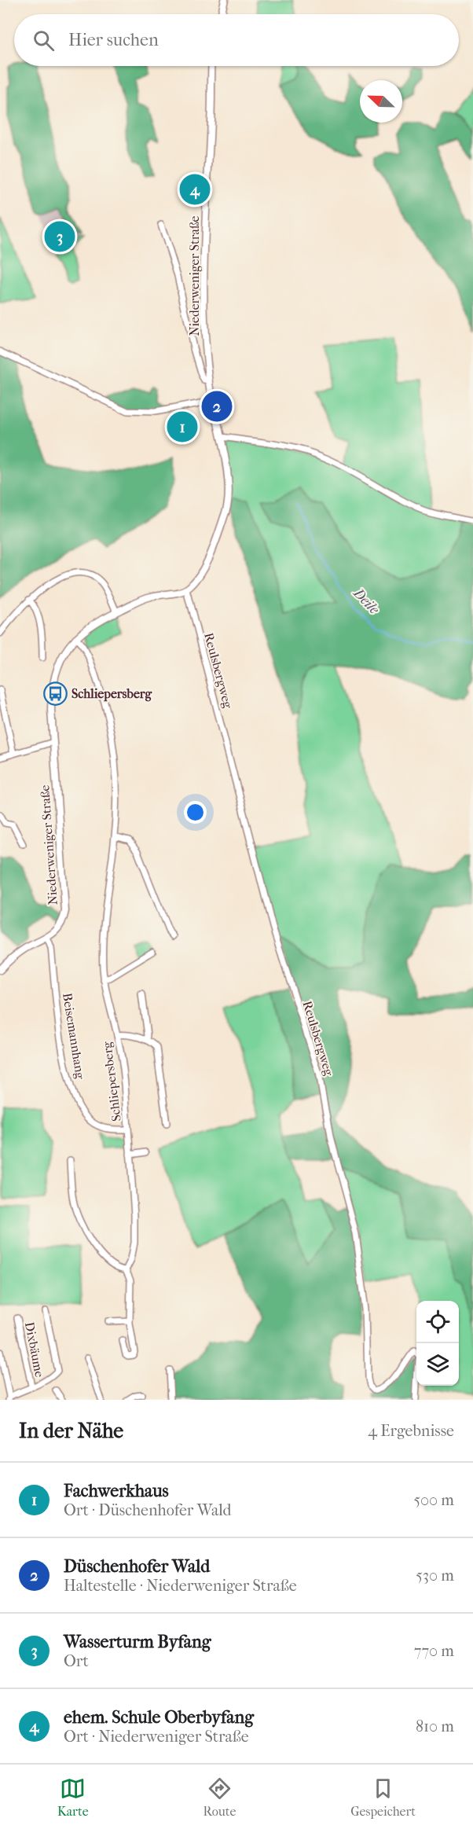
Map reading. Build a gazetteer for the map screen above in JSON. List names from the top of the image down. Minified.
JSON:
{"streets":{"street":["Niederweniger Straße","Reulsbergweg","Beisemannhang","Schliepersberg","Dixbäume"]},"crossings":[["Niederweniger Straße","Reulsbergweg"],["Niederweniger Straße","Beisemannhang"],["Niederweniger Straße","Schliepersberg"],["Beisemannhang","Schliepersberg"]],"water":["Deile"],"places":{"bus stop":["Schliepersberg"]},"north":"top left","page":{"search":"Hier suchen","pins":["4","3","2","1"],"heading":["In der Nähe","4 Ergebnisse"],"list":[{"mark":"1","name":"Fachwerkhaus","note":"Ort · Düschenhofer Wald","value":"500 m"},{"mark":"2","name":"Düschenhofer Wald","note":"Haltestelle · Niederweniger Straße","value":"530 m"},{"mark":"3","name":"Wasserturm Byfang","note":"Ort","value":"770 m"},{"mark":"4","name":"ehem. Schule Oberbyfang","note":"Ort · Niederweniger Straße","value":"810 m"}],"nav":["Karte","Route","Gespeichert"]}}
